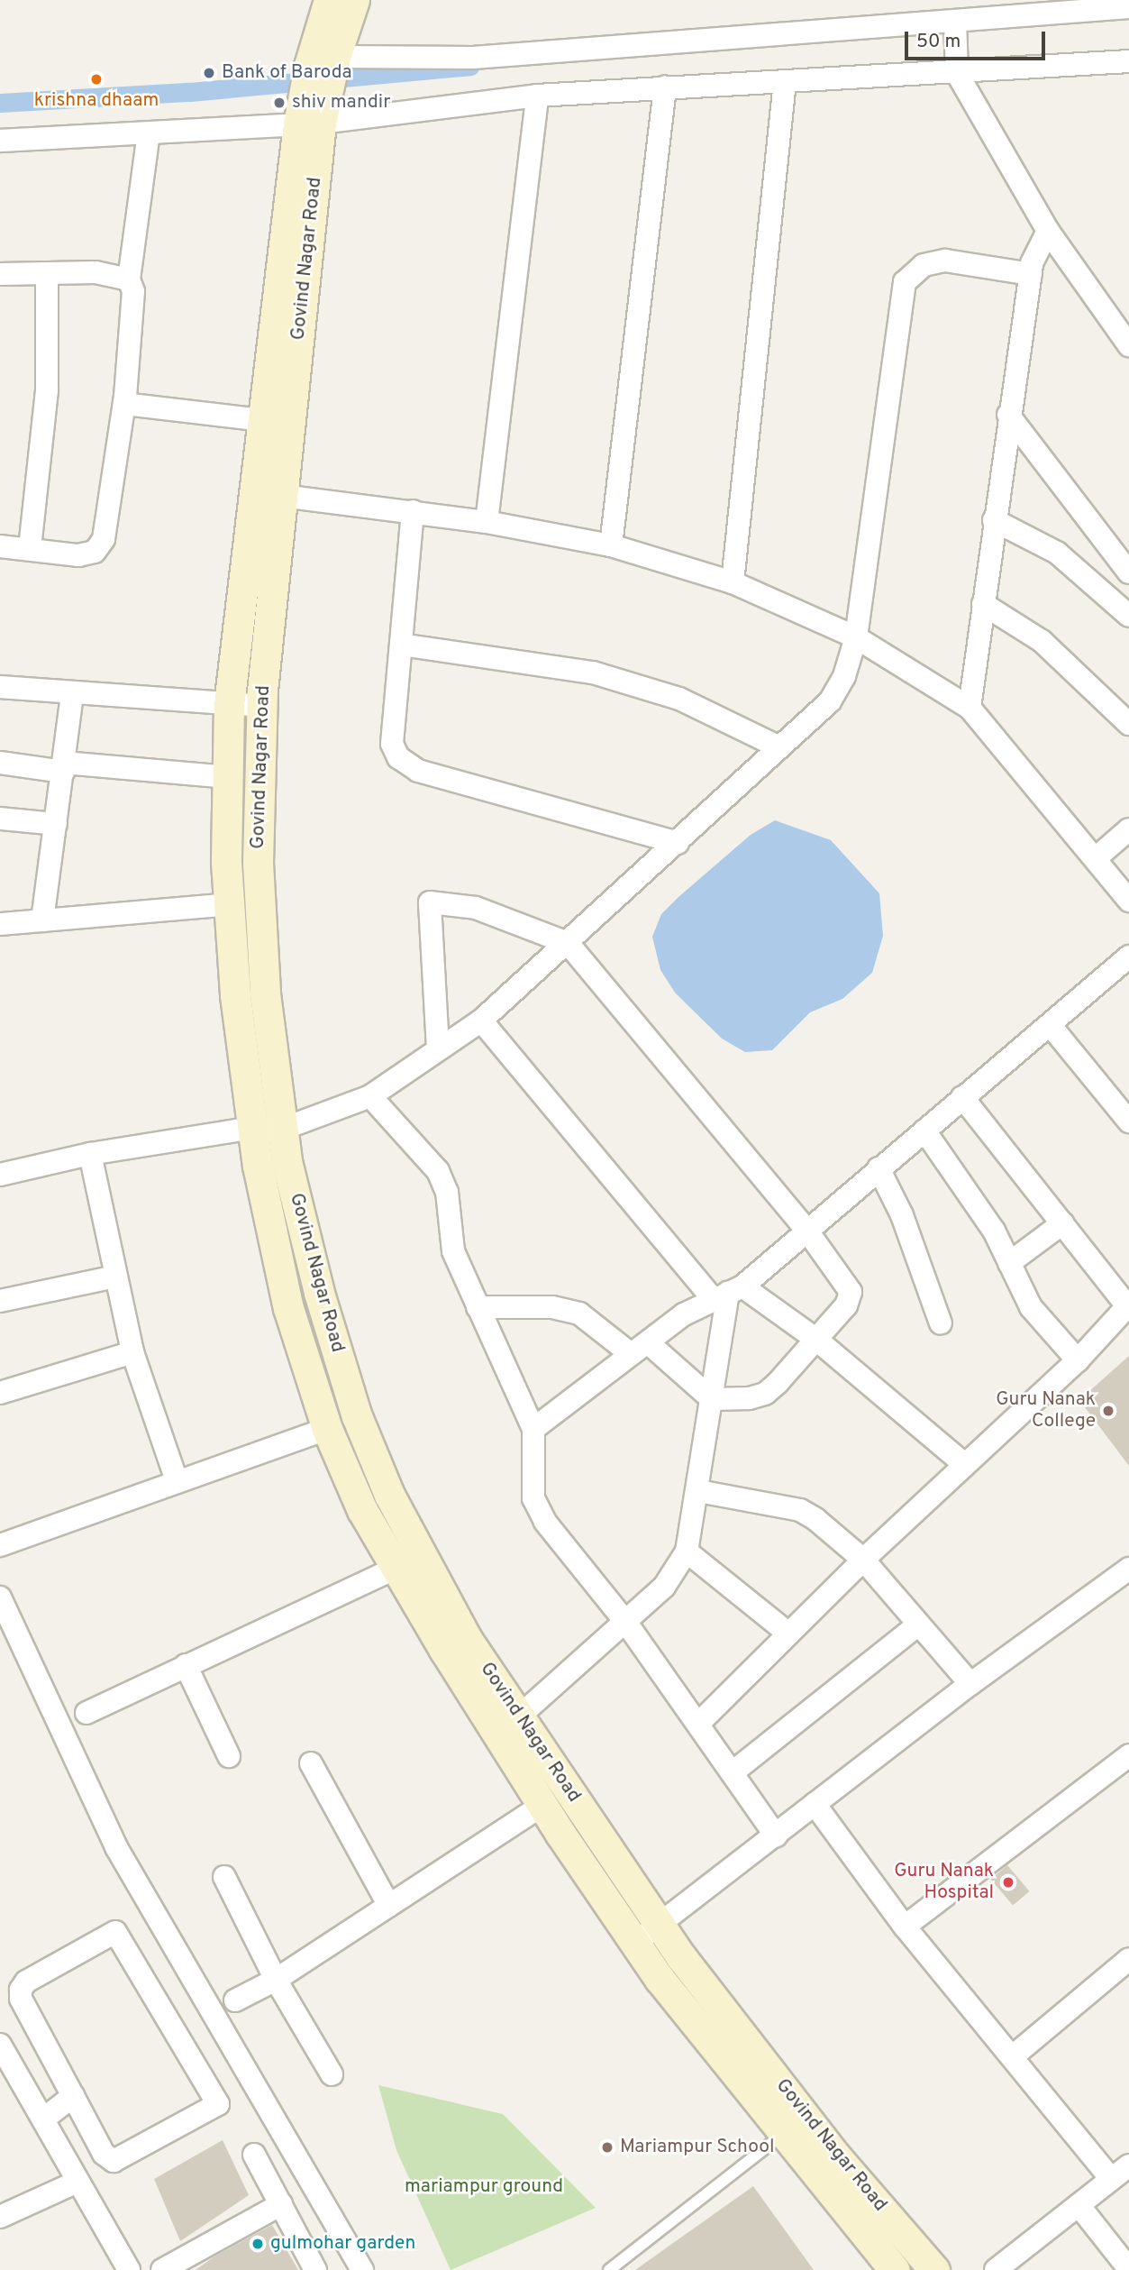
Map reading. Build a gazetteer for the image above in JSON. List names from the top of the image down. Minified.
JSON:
{"streets":{"main road":["Govind Nagar Road"]},"parks":["mariampur ground"],"places":["Bank of Baroda","krishna dhaam","shiv mandir","Guru Nanak College","Guru Nanak Hospital","Mariampur School","gulmohar garden"],"scale_bar":"50 m"}
